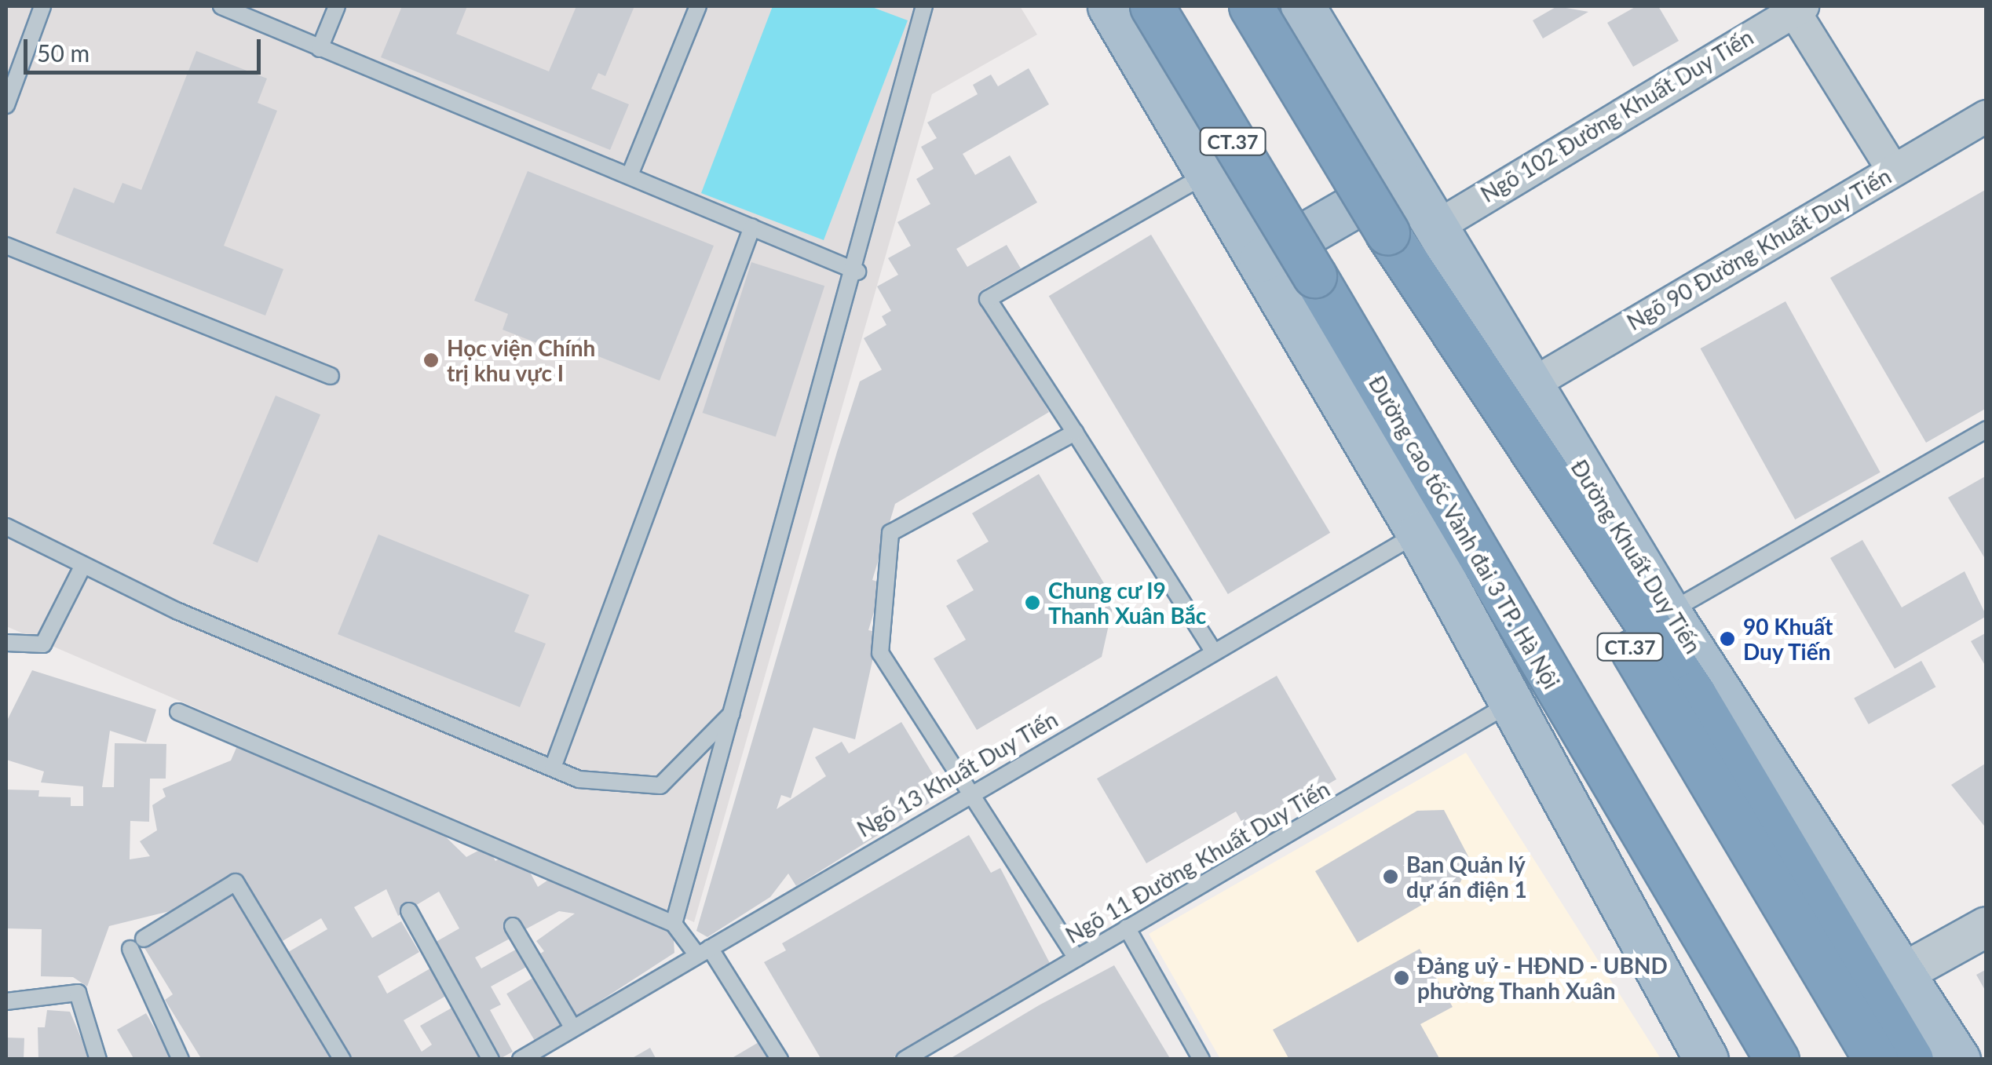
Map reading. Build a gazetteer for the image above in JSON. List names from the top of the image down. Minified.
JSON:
{"streets":{"highway":["CT.37","Đường cao tốc Vành đai 3 TP. Hà Nội"],"main road":["Đường Khuất Duy Tiến"],"street":["Ngõ 102 Đường Khuất Duy Tiến","Ngõ 90 Đường Khuất Duy Tiến"],"lane":["Ngõ 13 Khuất Duy Tiến","Ngõ 11 Đường Khuất Duy Tiến"]},"crossings":[["Ngõ 102 Đường Khuất Duy Tiến","Đường Khuất Duy Tiến"],["Ngõ 90 Đường Khuất Duy Tiến","Đường Khuất Duy Tiến"]],"places":["Học viện Chính trị khu vực I","Chung cư I9 Thanh Xuân Bắc","90 Khuất Duy Tiến","Ban Quản lý dự án điện 1","Đảng uỷ - HĐND - UBND phường Thanh Xuân"],"scale_bar":"50 m"}
